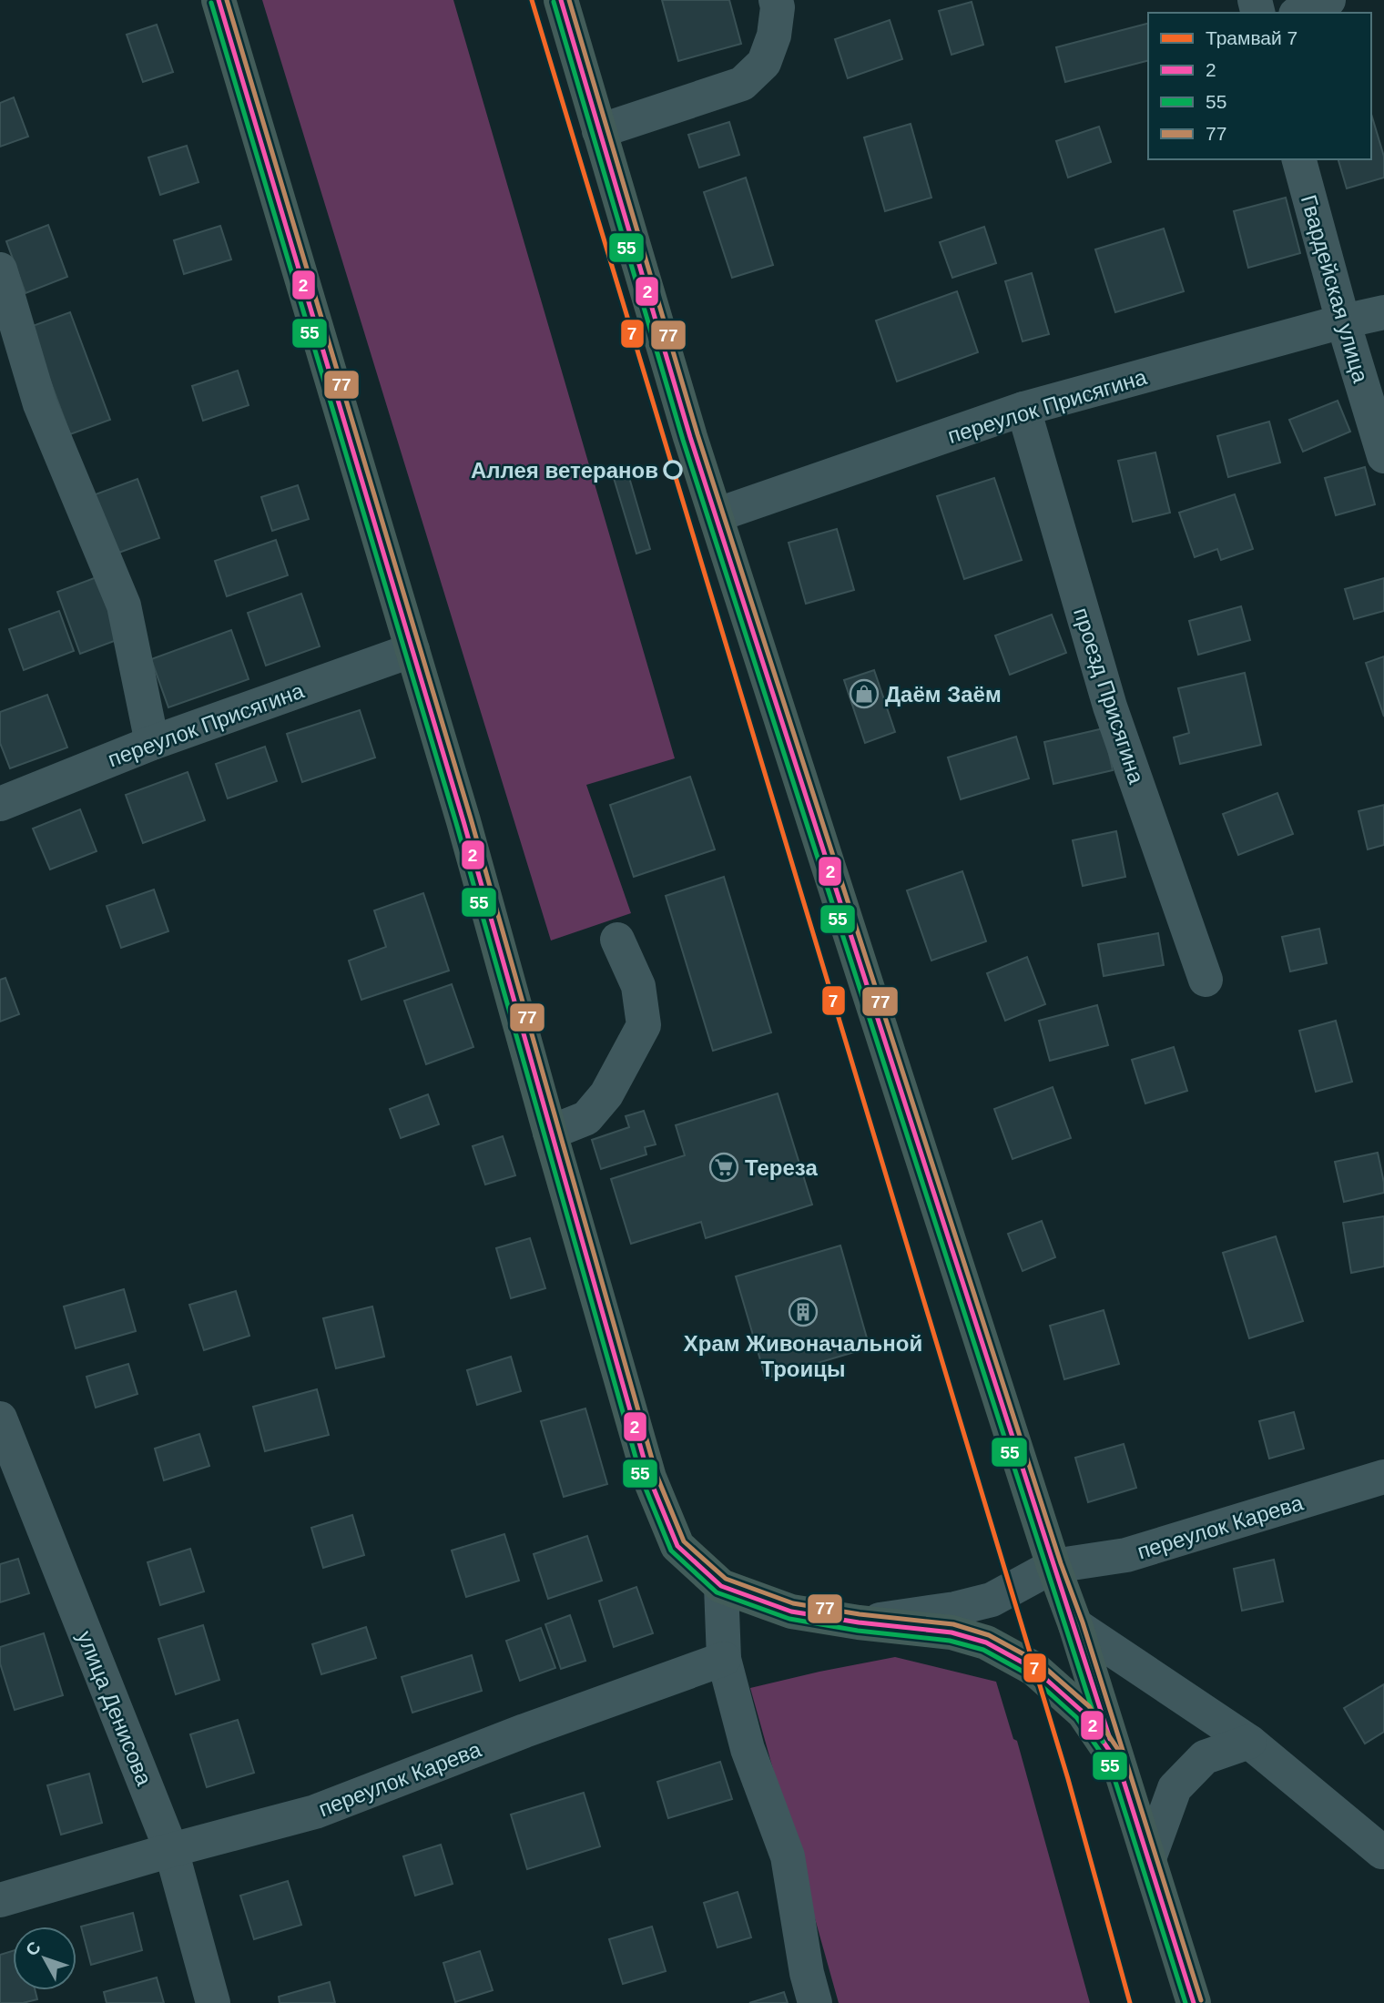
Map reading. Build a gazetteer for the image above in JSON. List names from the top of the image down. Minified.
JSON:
{"streets":{"street":["Гвардейская улица","переулок Присягина","проезд Присягина","переулок Карева","улица Денисова"]},"crossings":[["Гвардейская улица","переулок Присягина"],["переулок Присягина","проезд Присягина"],["переулок Карева","улица Денисова"]],"places":{"other":["Аллея ветеранов"],"shop":["Даём Заём"],"supermarket":["Тереза"],"building":["Храм Живоначальной Троицы"]},"lines":["tram line 7","transit line 2","transit line 77","transit line 55"],"legend":["Трамвай 7","2","55","77"],"north":"top left"}
